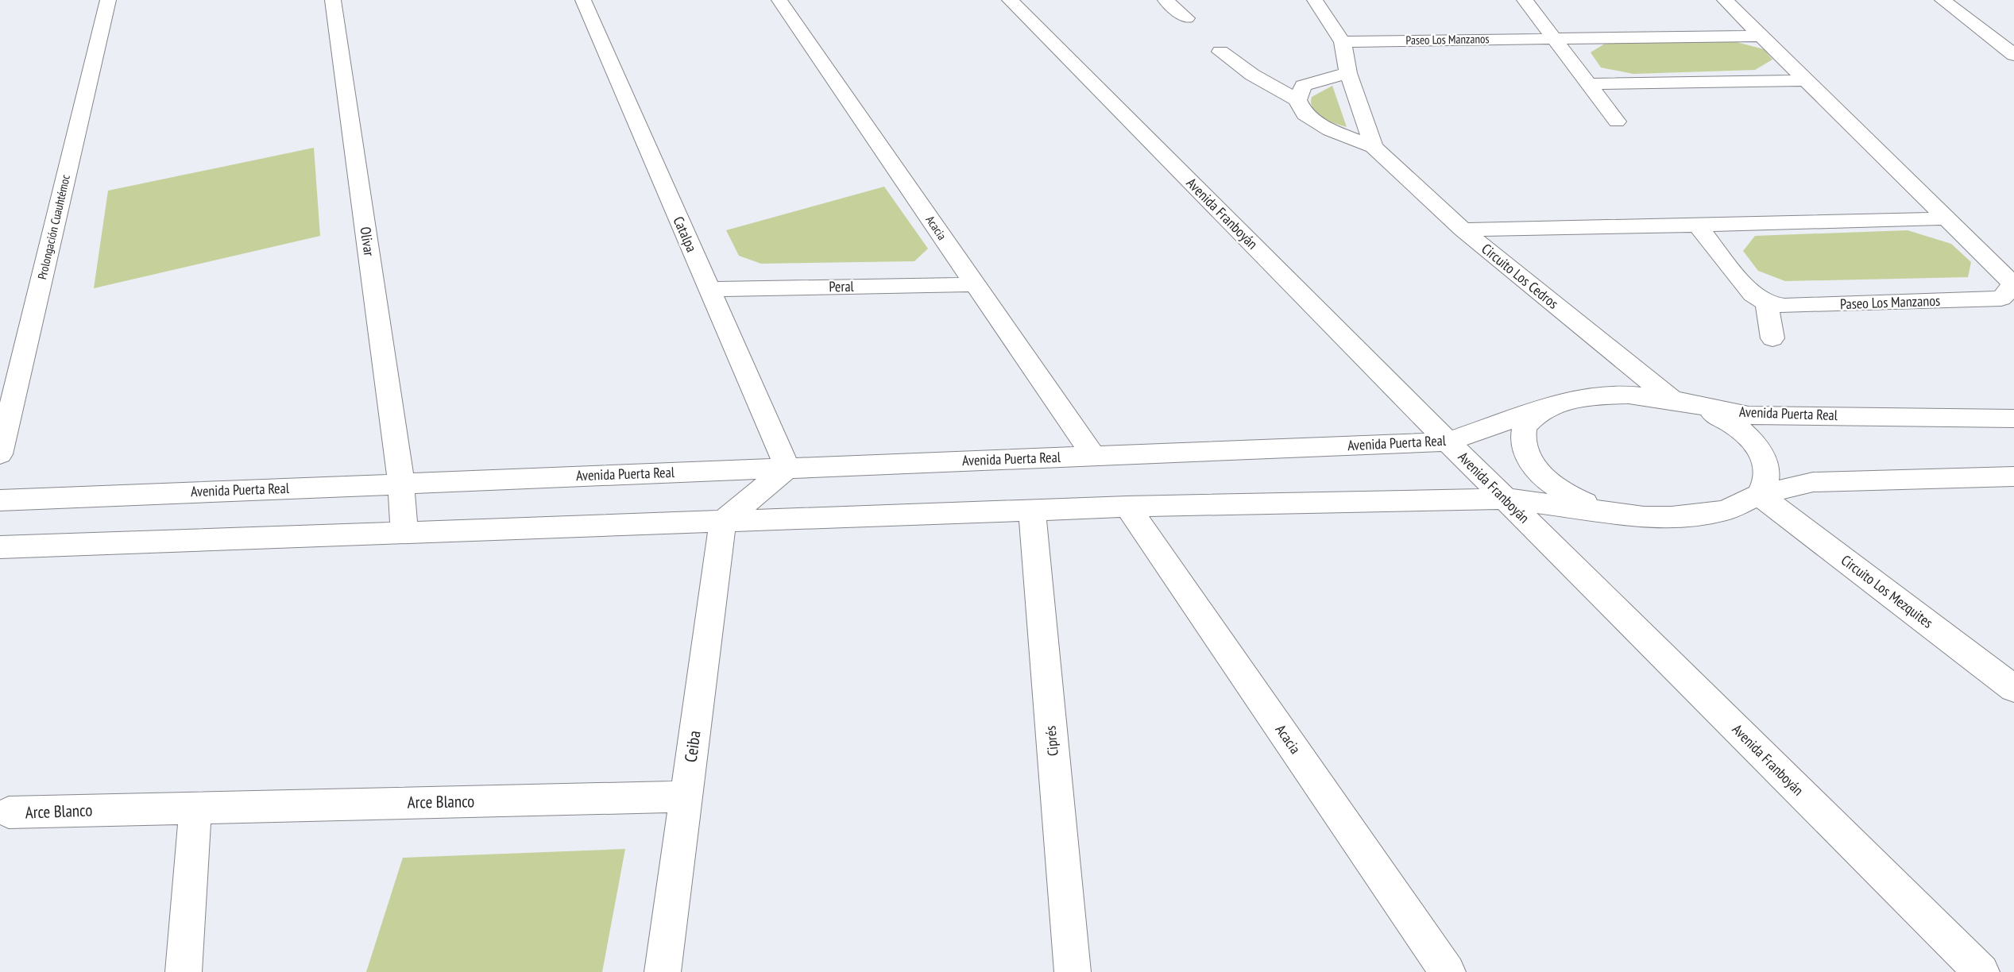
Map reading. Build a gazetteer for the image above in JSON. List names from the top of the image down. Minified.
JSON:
{"streets":{"street":["Paseo Los Manzanos","Avenida Franboyán","Prolongación Cuauhtémoc","Acacia","Catalpa","Olivar","Circuito Los Cedros","Peral","Avenida Puerta Real","Circuito Los Mezquites","Ciprés","Ceiba","Arce Blanco"]},"crossings":[["Paseo Los Manzanos","Circuito Los Cedros"],["Avenida Franboyán","Avenida Puerta Real"],["Acacia","Peral"],["Acacia","Avenida Puerta Real"],["Catalpa","Peral"],["Catalpa","Avenida Puerta Real"],["Olivar","Avenida Puerta Real"],["Circuito Los Cedros","Avenida Puerta Real"],["Ceiba","Arce Blanco"]]}
